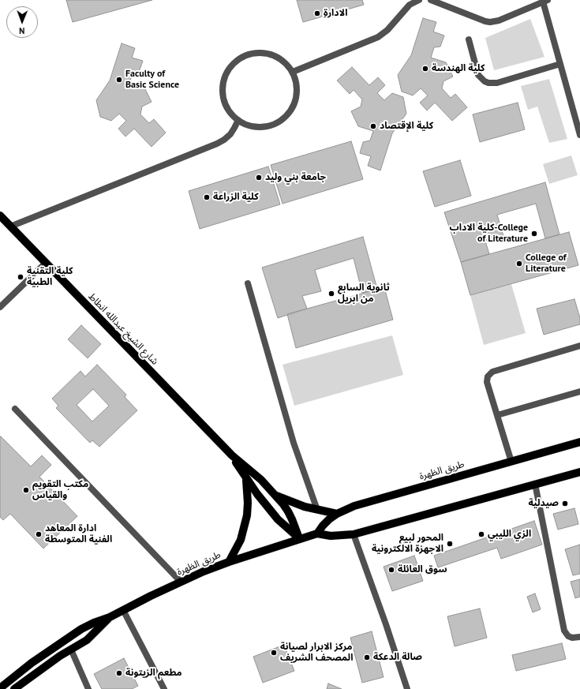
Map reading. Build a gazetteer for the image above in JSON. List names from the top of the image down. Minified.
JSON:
{"streets":{"main road":["شارع الشيخ عبدالله انطاط","طريق الظهرة"]},"crossings":[["شارع الشيخ عبدالله انطاط","طريق الظهرة"]],"places":["ِالادارة","كلية الهندسة","Faculty of Basic Science","كلية الإقتصاد","جامعة بني وليد","كلية الزراعة","كلية الاداب-College of Literature","College of Literature","كلية التقنية الطبية","ثانوية السابع من ابريل","مكتب التقويم والقياس","صيدلية","ادارة المعاهد الفنية المتوسطة","الزي الليبي","المحور لبيع الاجهزة الالكترونية","سوق العائلة","مركز الابرار لصيانة المصحف الشريف","صالة الدعكة","مطعم الزيتونة"],"north":"bottom"}
